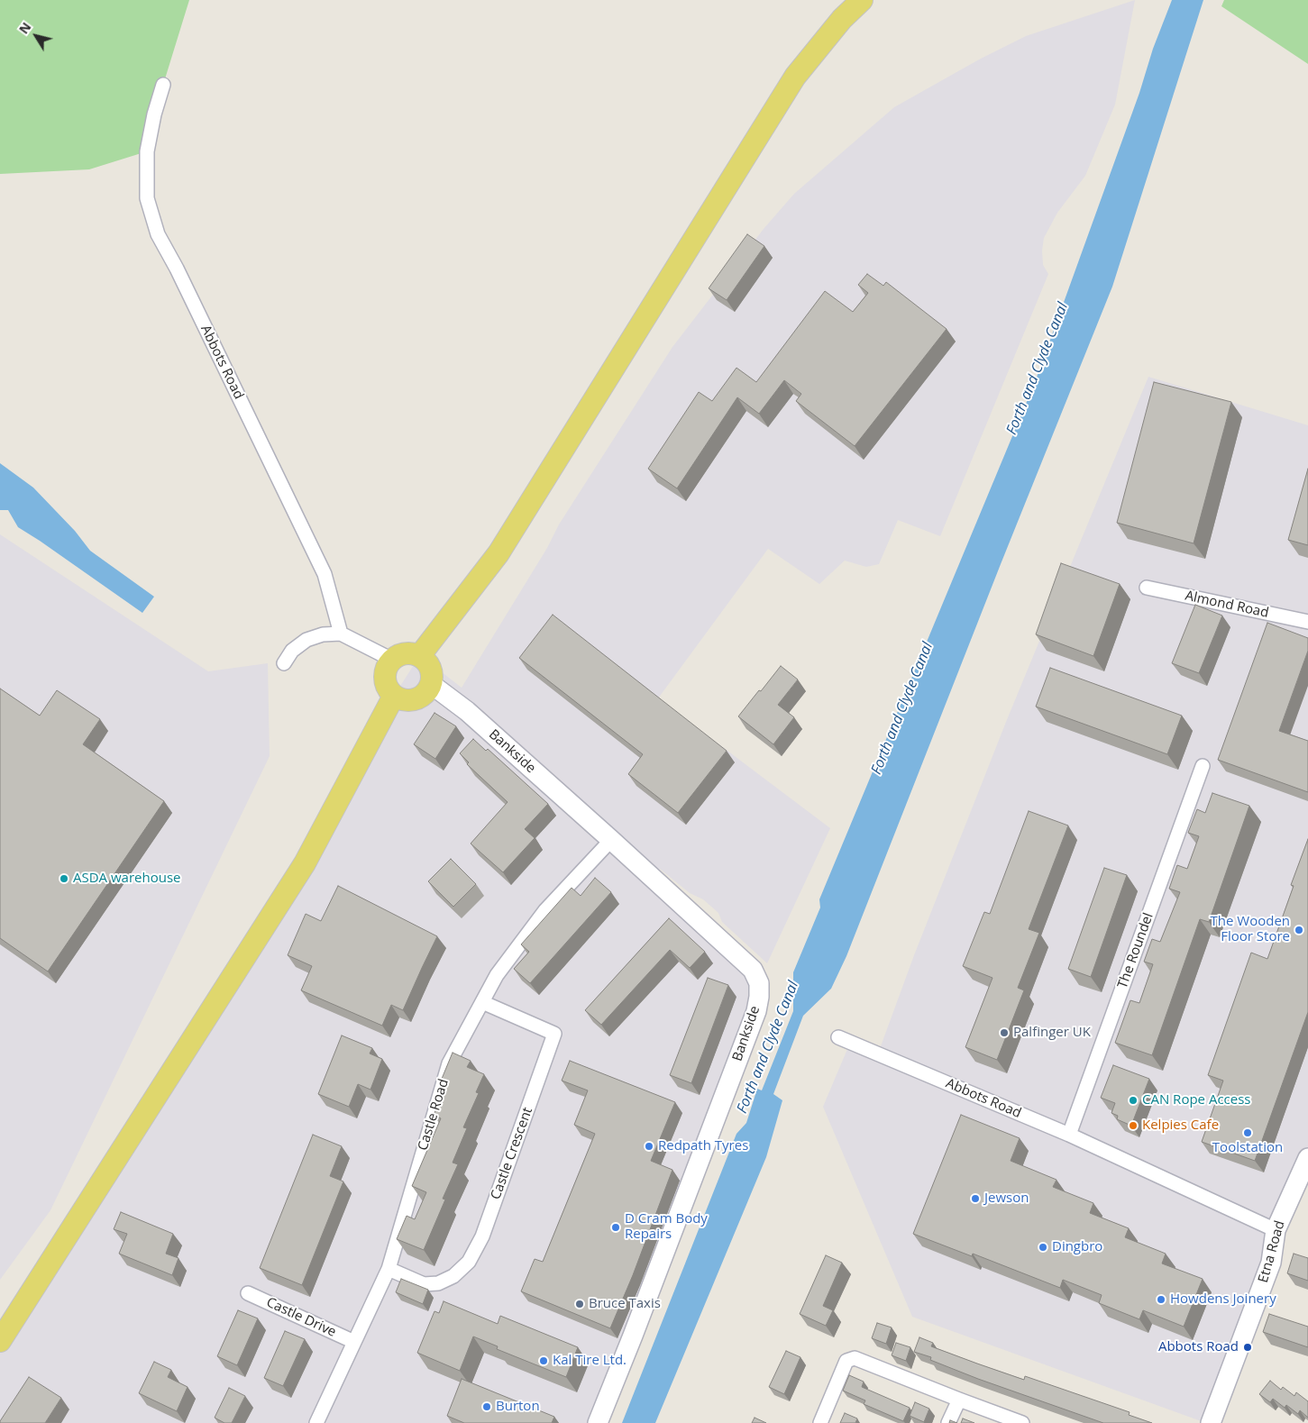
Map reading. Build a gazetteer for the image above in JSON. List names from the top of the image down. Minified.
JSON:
{"streets":{"street":["Abbots Road","Almond Road","Bankside","The Roundel","Castle Road","Castle Crescent","Etna Road","Castle Drive"]},"crossings":[["Abbots Road","The Roundel"],["Abbots Road","Etna Road"],["Bankside","Castle Road"],["Castle Road","Castle Crescent"],["Castle Road","Castle Drive"]],"water":["Forth and Clyde Canal"],"places":["ASDA warehouse","The Wooden Floor Store","Palfinger UK","CAN Rope Access","Kelpies Cafe","Toolstation","Redpath Tyres","Jewson","D Cram Body Repairs","Dingbro","Howdens Joinery","Bruce Taxis","Abbots Road","Kal Tire Ltd.","Burton"],"north":"top left"}
